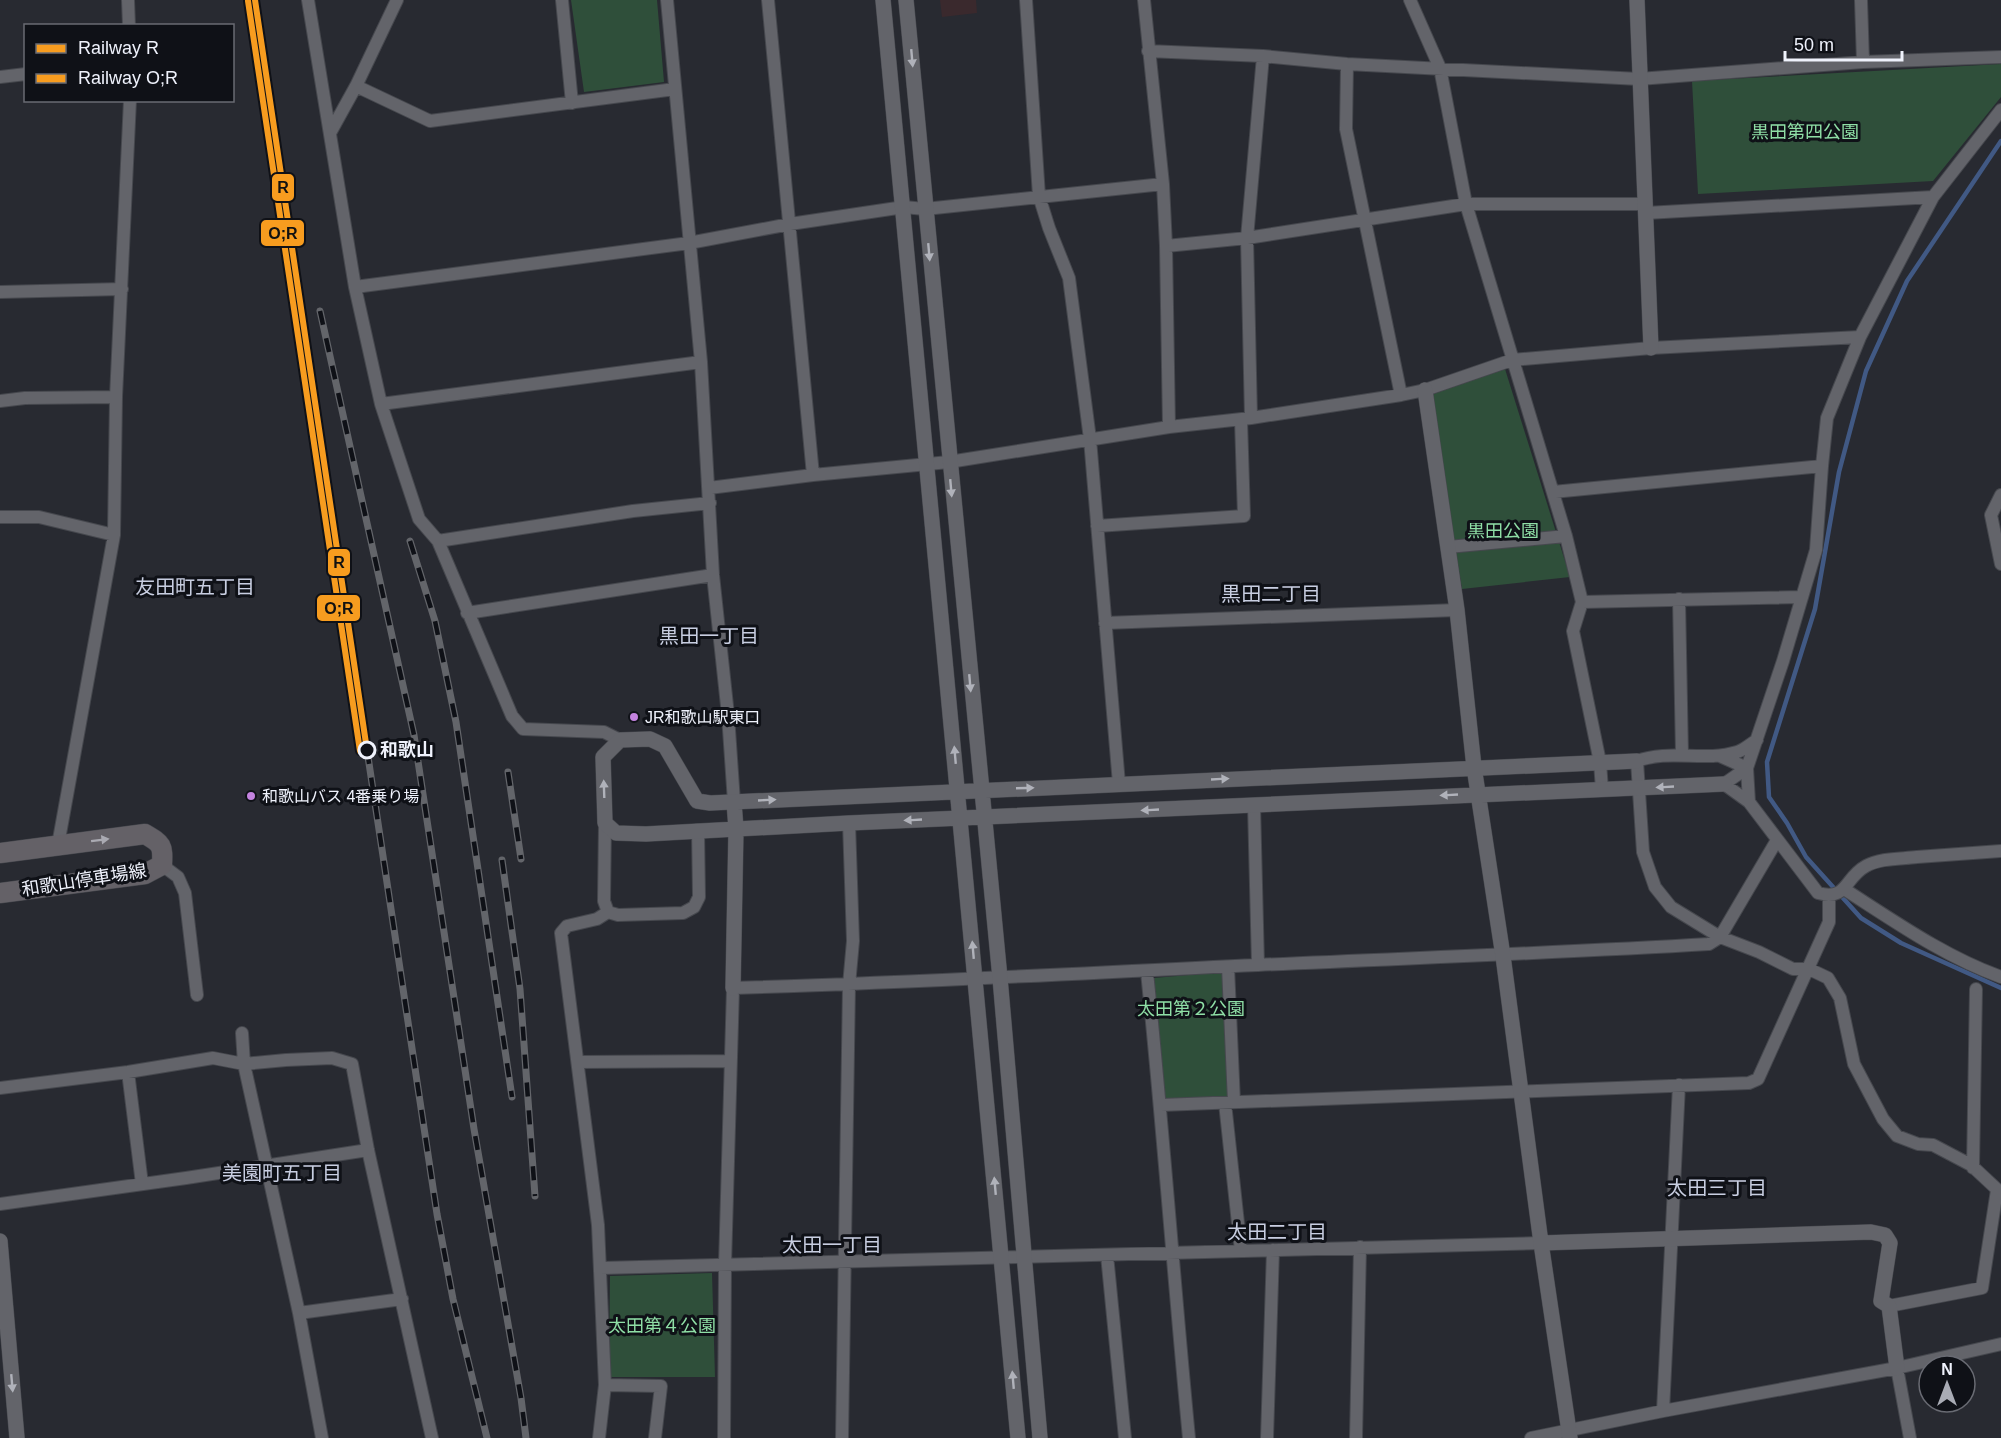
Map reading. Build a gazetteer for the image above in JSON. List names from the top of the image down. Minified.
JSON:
{"streets":{"main road":["和歌山停車場線"]},"districts":["友田町五丁目","黒田二丁目","黒田一丁目","美園町五丁目","太田三丁目","太田二丁目","太田一丁目"],"parks":["黒田第四公園","黒田公園","太田第２公園","太田第４公園"],"places":["JR和歌山駅東口","和歌山","和歌山バス 4番乗り場"],"lines":["rail line R","rail line O;R"],"legend":["Railway R","Railway O;R"],"scale_bar":"50 m","north":"top"}
